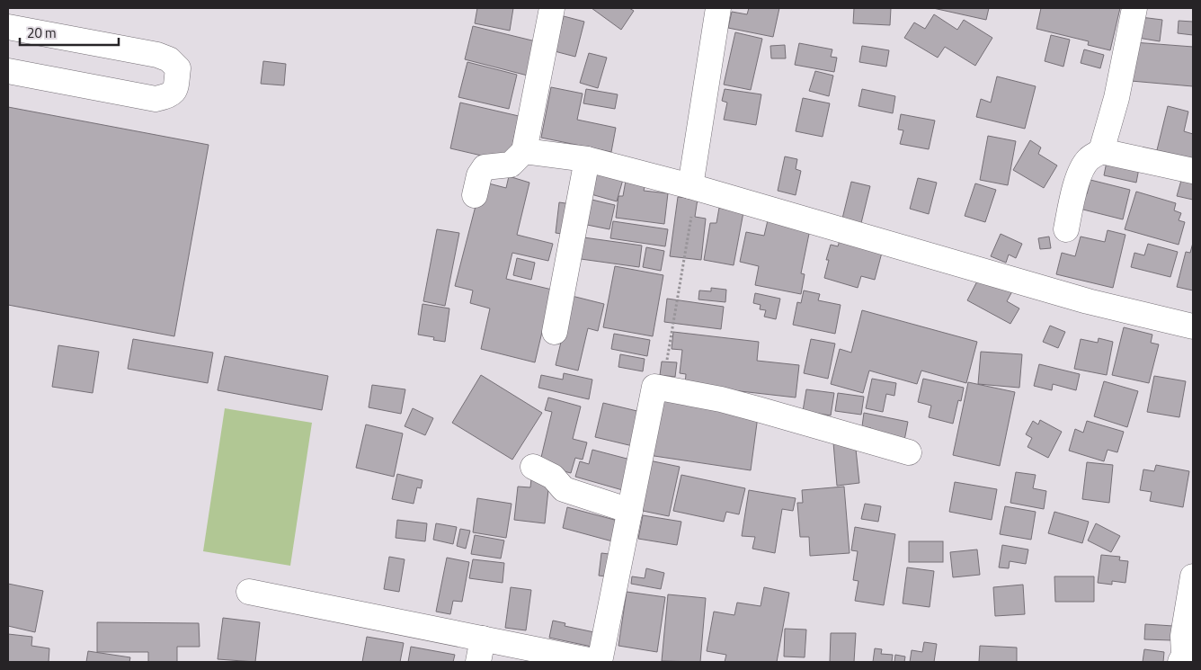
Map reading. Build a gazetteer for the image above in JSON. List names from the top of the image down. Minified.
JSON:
{"scale_bar":"20 m"}
